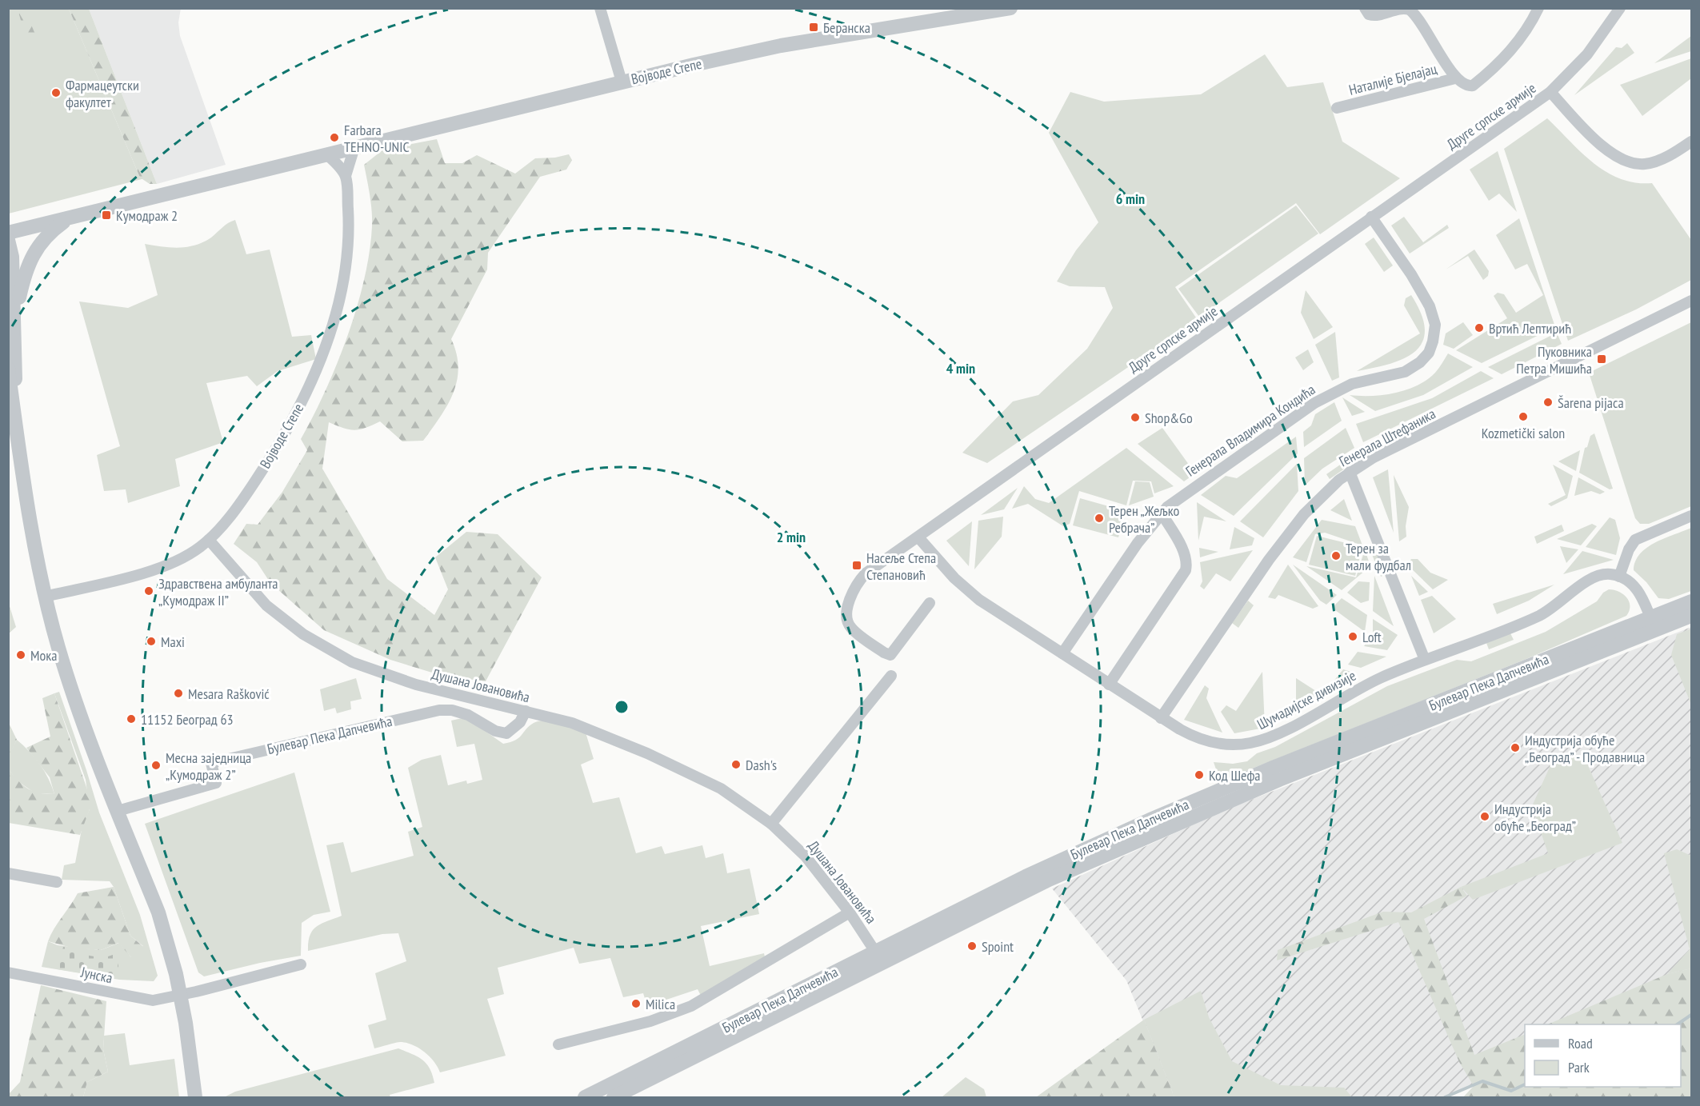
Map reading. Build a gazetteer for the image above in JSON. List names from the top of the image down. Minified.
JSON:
{"streets":{"street":["Војводе Степе","Наталије Бјелајац","Друге српске армије","Генерала Владимира Кондића","Генерала Штефаника","Булевар Пека Дапчевића","Душана Јовановића","Шумадијске дивизије","Јунска"]},"crossings":[["Војводе Степе","Душана Јовановића"],["Друге српске армије","Генерала Владимира Кондића"],["Друге српске армије","Шумадијске дивизије"],["Генерала Владимира Кондића","Шумадијске дивизије"],["Генерала Штефаника","Шумадијске дивизије"],["Булевар Пека Дапчевића","Душана Јовановића"]],"places":{"transit":["Беранска","Кумодраж 2","Пуковника Петра Мишића","Насеље Степа Степановић"],"other":["Фармацеутски факултет","Farbara TEHNO-UNIC","Вртић Лептирић","Šarena pijaca","Kozmetički salon","Shop&Go","Терен „Жељко Ребрача”","Терен за мали фудбал","Здравствена амбуланта „Кумодраж II”","Loft","Maxi","Мока","Mesara Rašković","11152 Београд 63","Индустрија обуће „Београд” - Продавница","Dash's","Месна заједница „Кумодраж 2”","Код Шефа","Индустрија обуће „Београд”","Spoint","Milica"]},"legend":["Road","Park"],"rings":["6 min","4 min","2 min"]}
